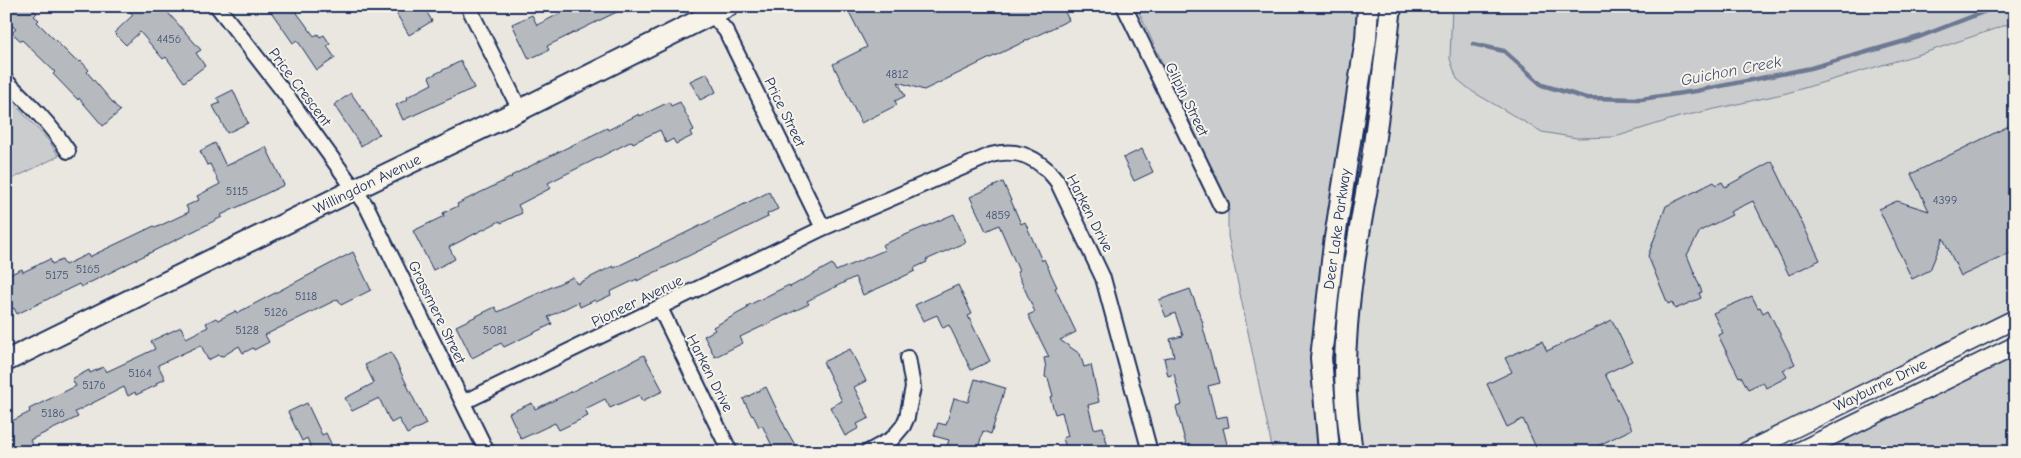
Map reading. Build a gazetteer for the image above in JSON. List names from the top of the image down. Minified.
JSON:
{"streets":{"main road":["Willingdon Avenue","Deer Lake Parkway"],"street":["Price Crescent","Gilpin Street","Price Street","Harken Drive","Pioneer Avenue","Grassmere Street","Wayburne Drive"]},"crossings":[["Price Crescent","Willingdon Avenue"],["Price Crescent","Grassmere Street"],["Price Street","Willingdon Avenue"],["Price Street","Harken Drive"],["Price Street","Pioneer Avenue"],["Willingdon Avenue","Grassmere Street"],["Harken Drive","Pioneer Avenue"],["Pioneer Avenue","Grassmere Street"]],"water":["Guichon Creek"],"house_numbers":["4456","4812","5115","4399","4859","5165","5175","5118","5126","5128","5081","5164","5176","5186"]}
